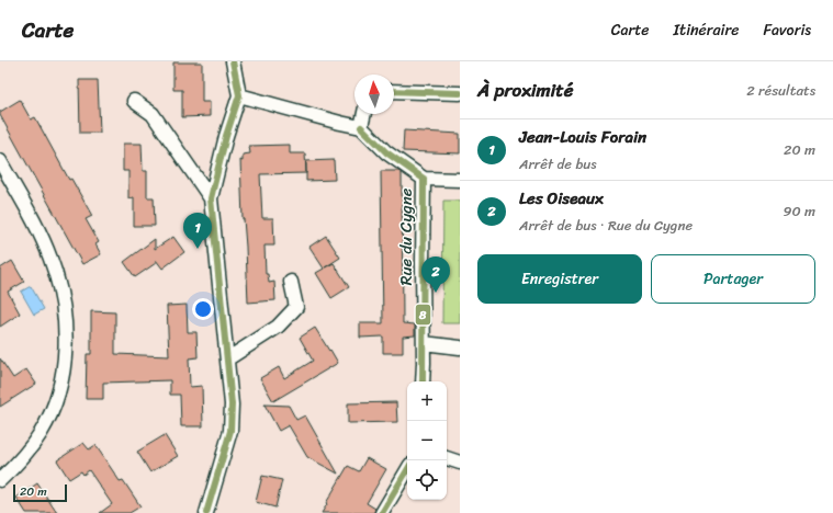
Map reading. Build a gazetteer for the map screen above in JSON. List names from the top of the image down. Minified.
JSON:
{"streets":{"street":["Rue du Cygne"]},"lines":["transit line 8"],"scale_bar":"20 m","north":"top","page":{"header":"Carte","nav":["Carte","Itinéraire","Favoris"],"heading":["À proximité","2 résultats"],"list":[{"mark":"1","name":"Jean-Louis Forain","note":"Arrêt de bus","value":"20 m"},{"mark":"2","name":"Les Oiseaux","note":"Arrêt de bus · Rue du Cygne","value":"90 m"}],"pins":["1","2"],"buttons":["Enregistrer","Partager"],"map_buttons":["+","−"],"scale":"20 m"}}
